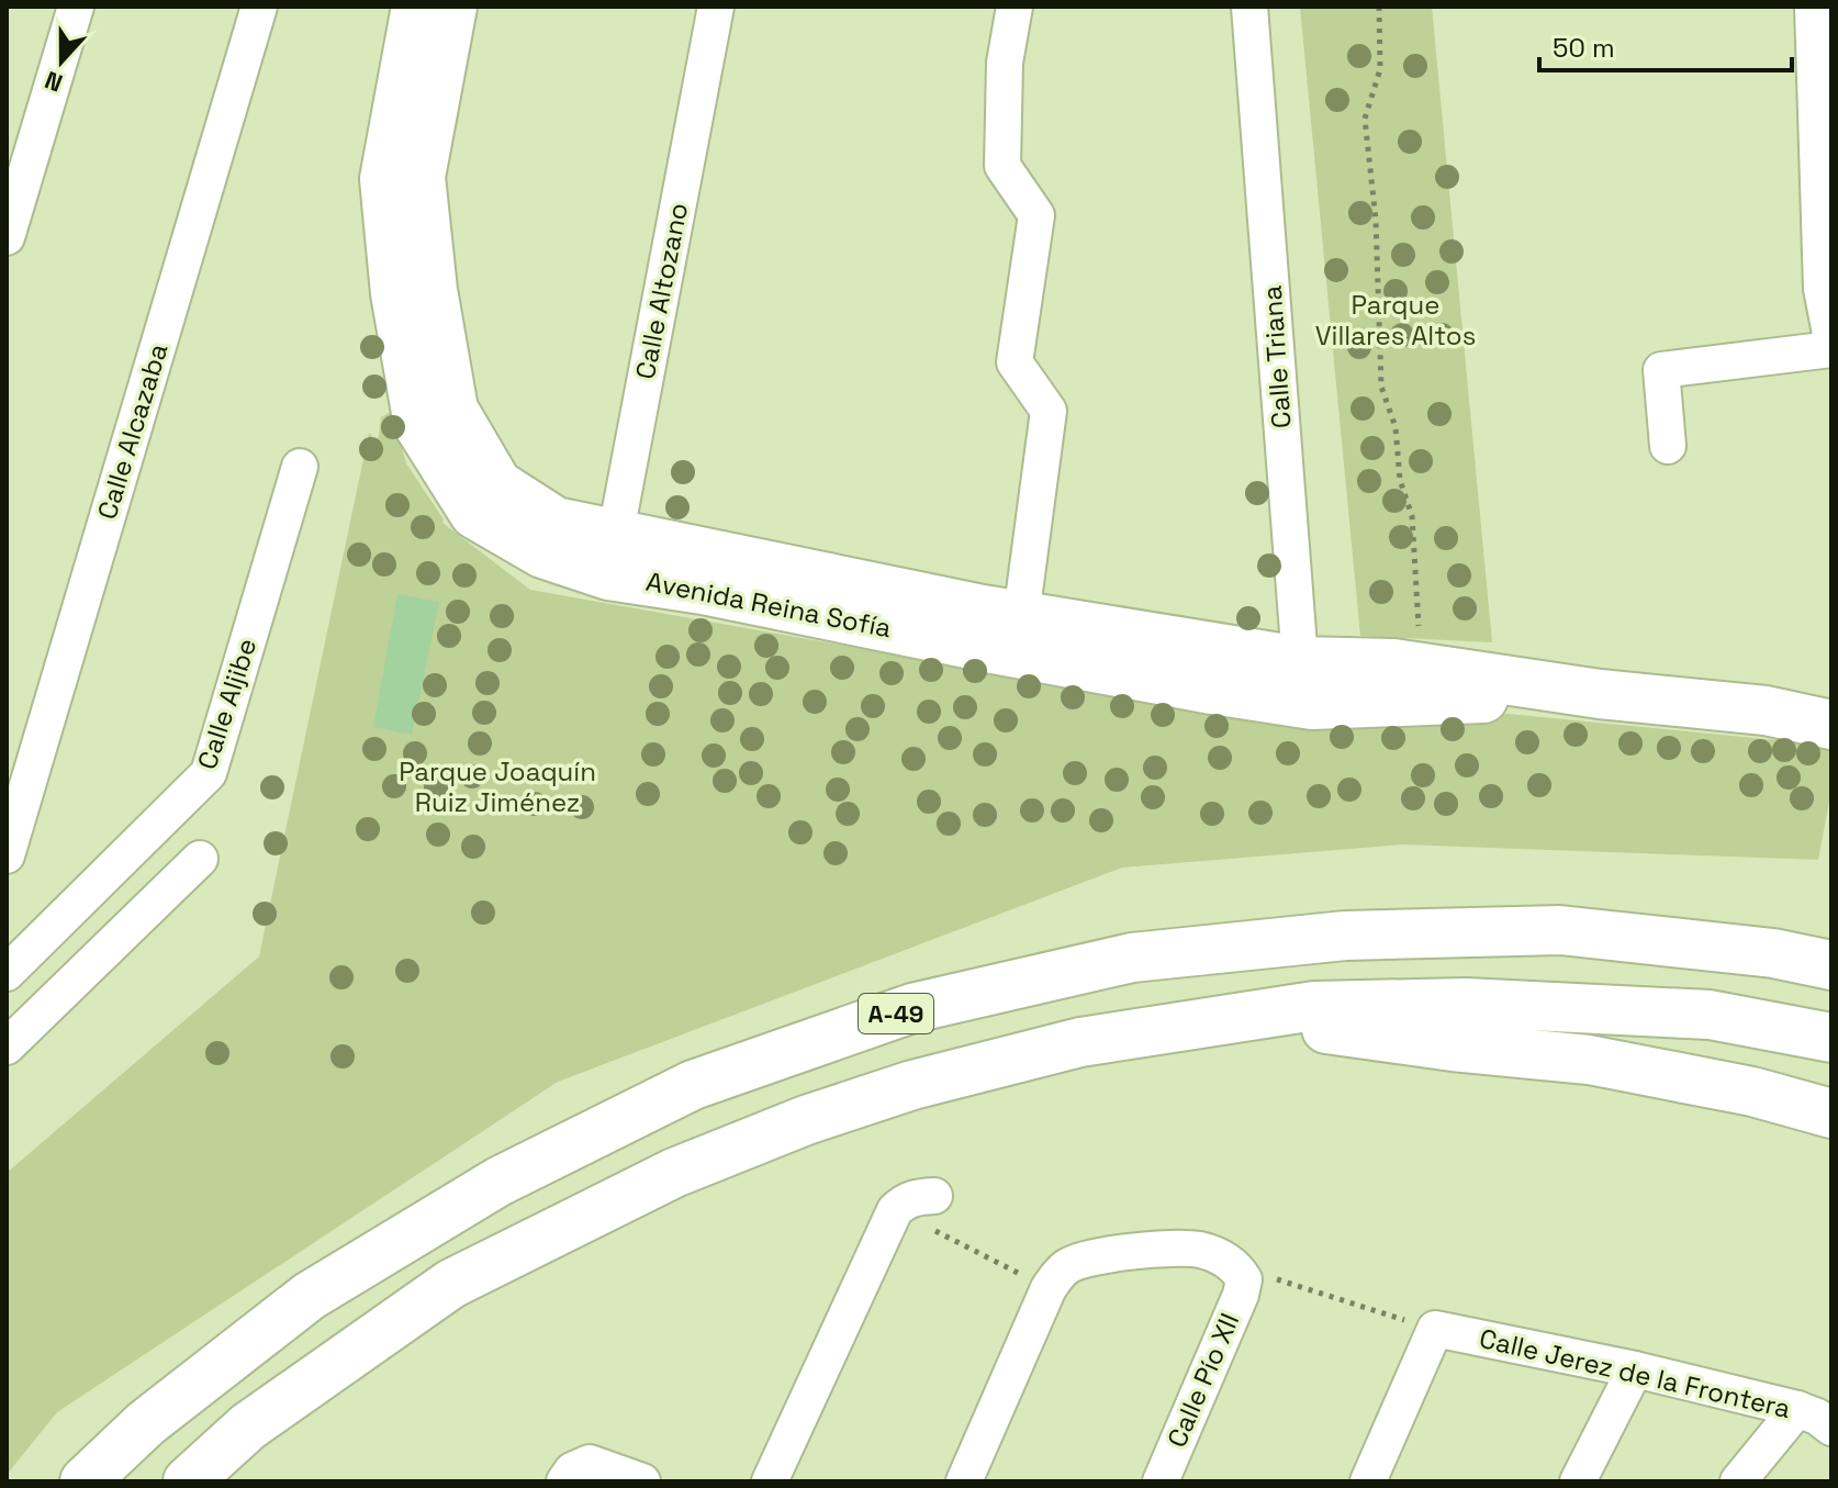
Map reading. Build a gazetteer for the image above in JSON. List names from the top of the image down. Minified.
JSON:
{"streets":{"main road":["Avenida Reina Sofía","A-49"],"street":["Calle Altozano","Calle Triana","Calle Alcazaba","Calle Aljibe","Calle Jerez de la Frontera","Calle Pío XII"]},"crossings":[["Calle Altozano","Avenida Reina Sofía"],["Calle Triana","Avenida Reina Sofía"]],"parks":["Parque Villares Altos","Parque Joaquín Ruiz Jiménez"],"scale_bar":"50 m","north":"bottom"}
